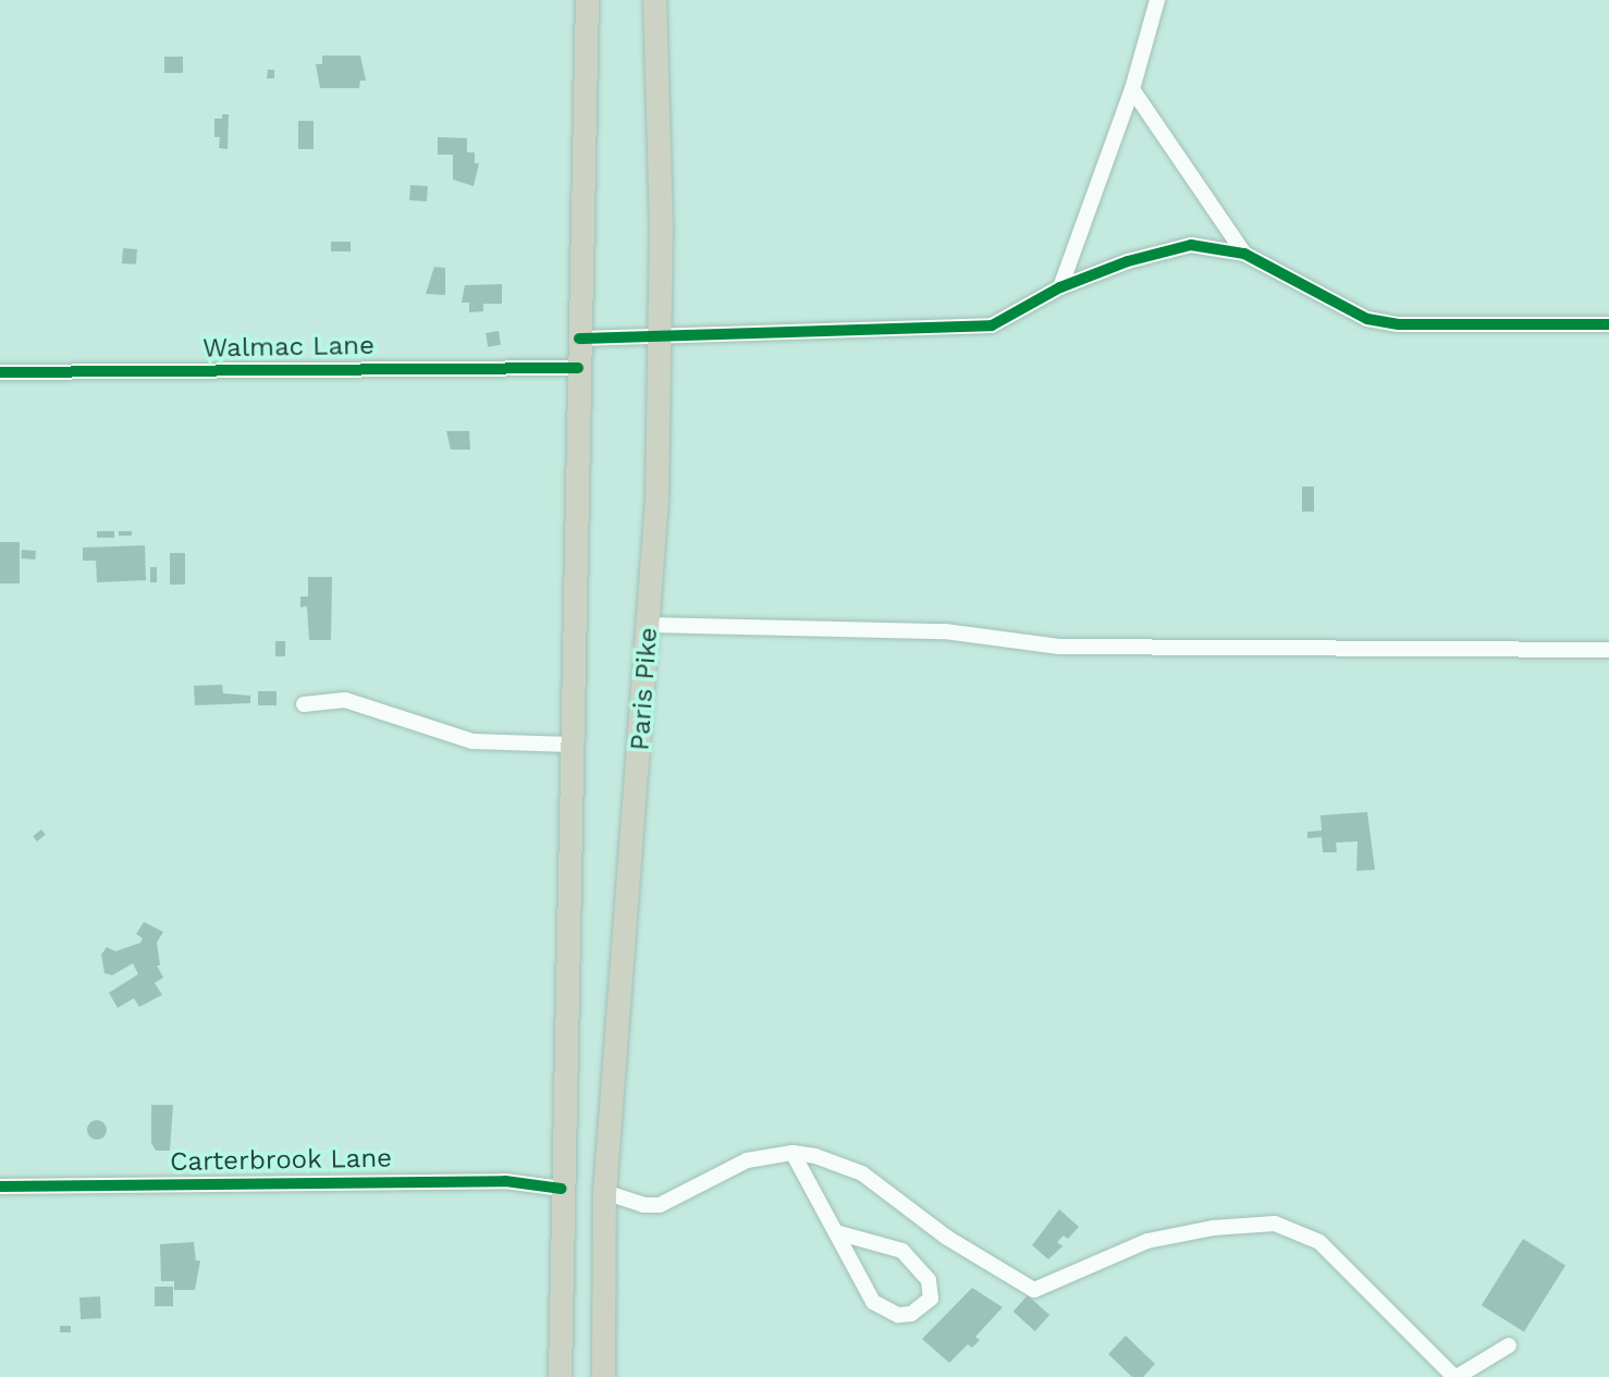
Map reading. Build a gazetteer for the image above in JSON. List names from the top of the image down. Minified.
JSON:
{"streets":{"highway":["Paris Pike"],"street":["Walmac Lane","Carterbrook Lane"]}}
